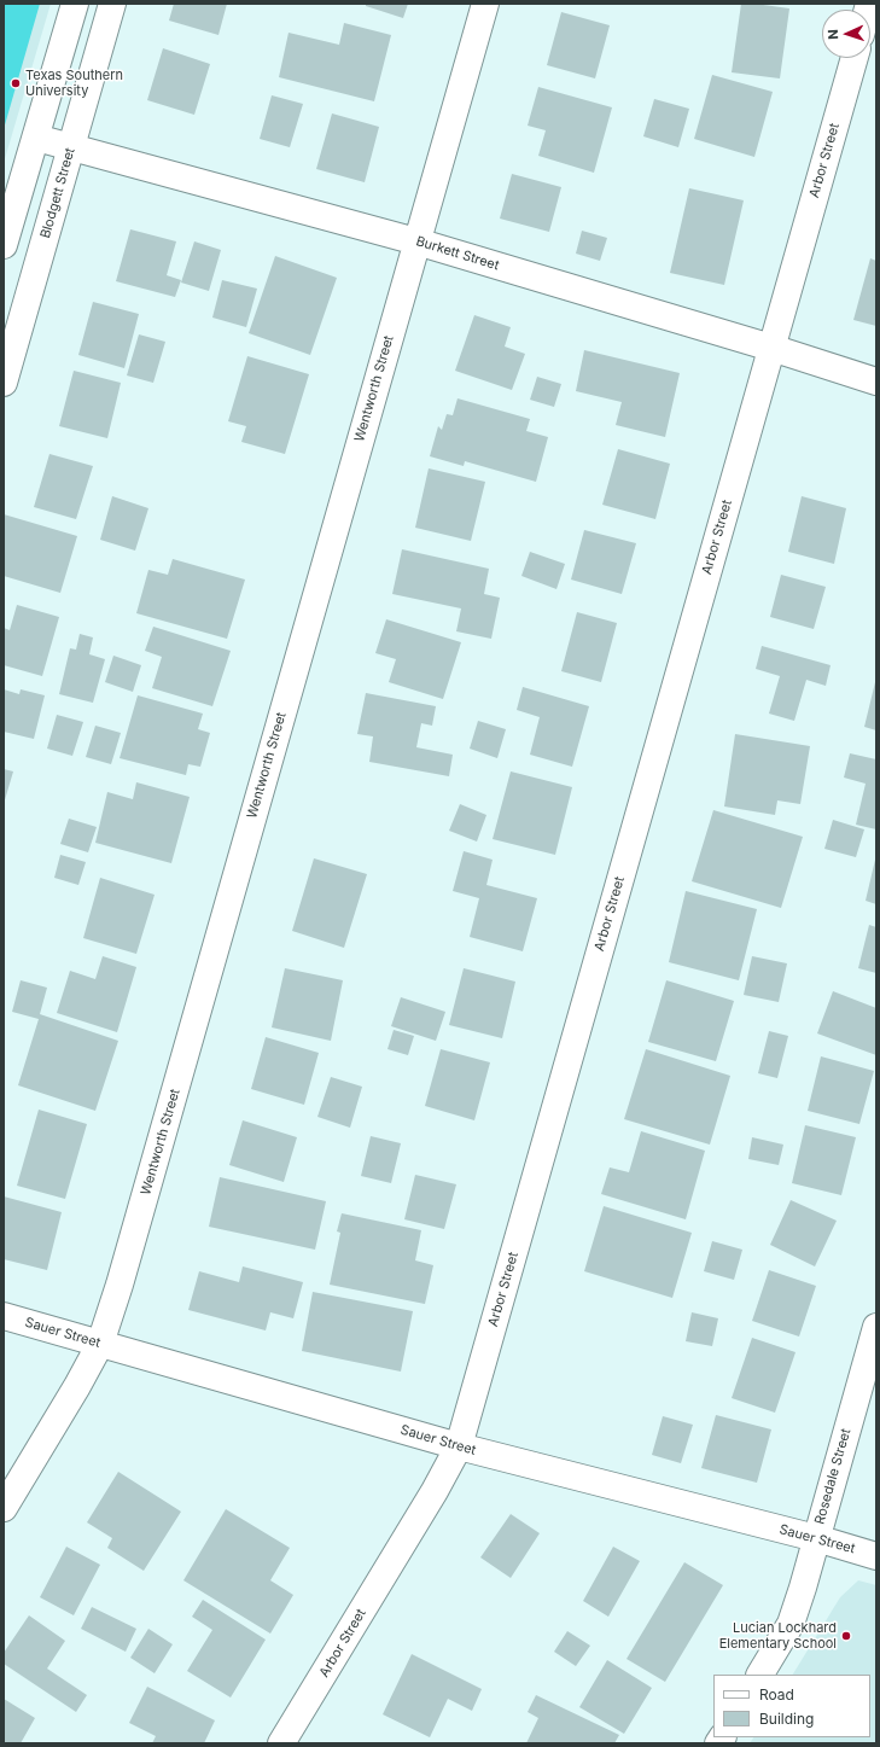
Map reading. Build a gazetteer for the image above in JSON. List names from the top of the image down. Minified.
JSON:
{"streets":{"street":["Arbor Street","Blodgett Street","Burkett Street","Wentworth Street","Sauer Street","Rosedale Street"]},"crossings":[["Arbor Street","Burkett Street"],["Arbor Street","Sauer Street"],["Blodgett Street","Burkett Street"],["Burkett Street","Wentworth Street"],["Wentworth Street","Sauer Street"],["Sauer Street","Rosedale Street"]],"places":["Texas Southern University","Lucian Lockhard Elementary School"],"legend":["Road","Building"],"north":"left"}
